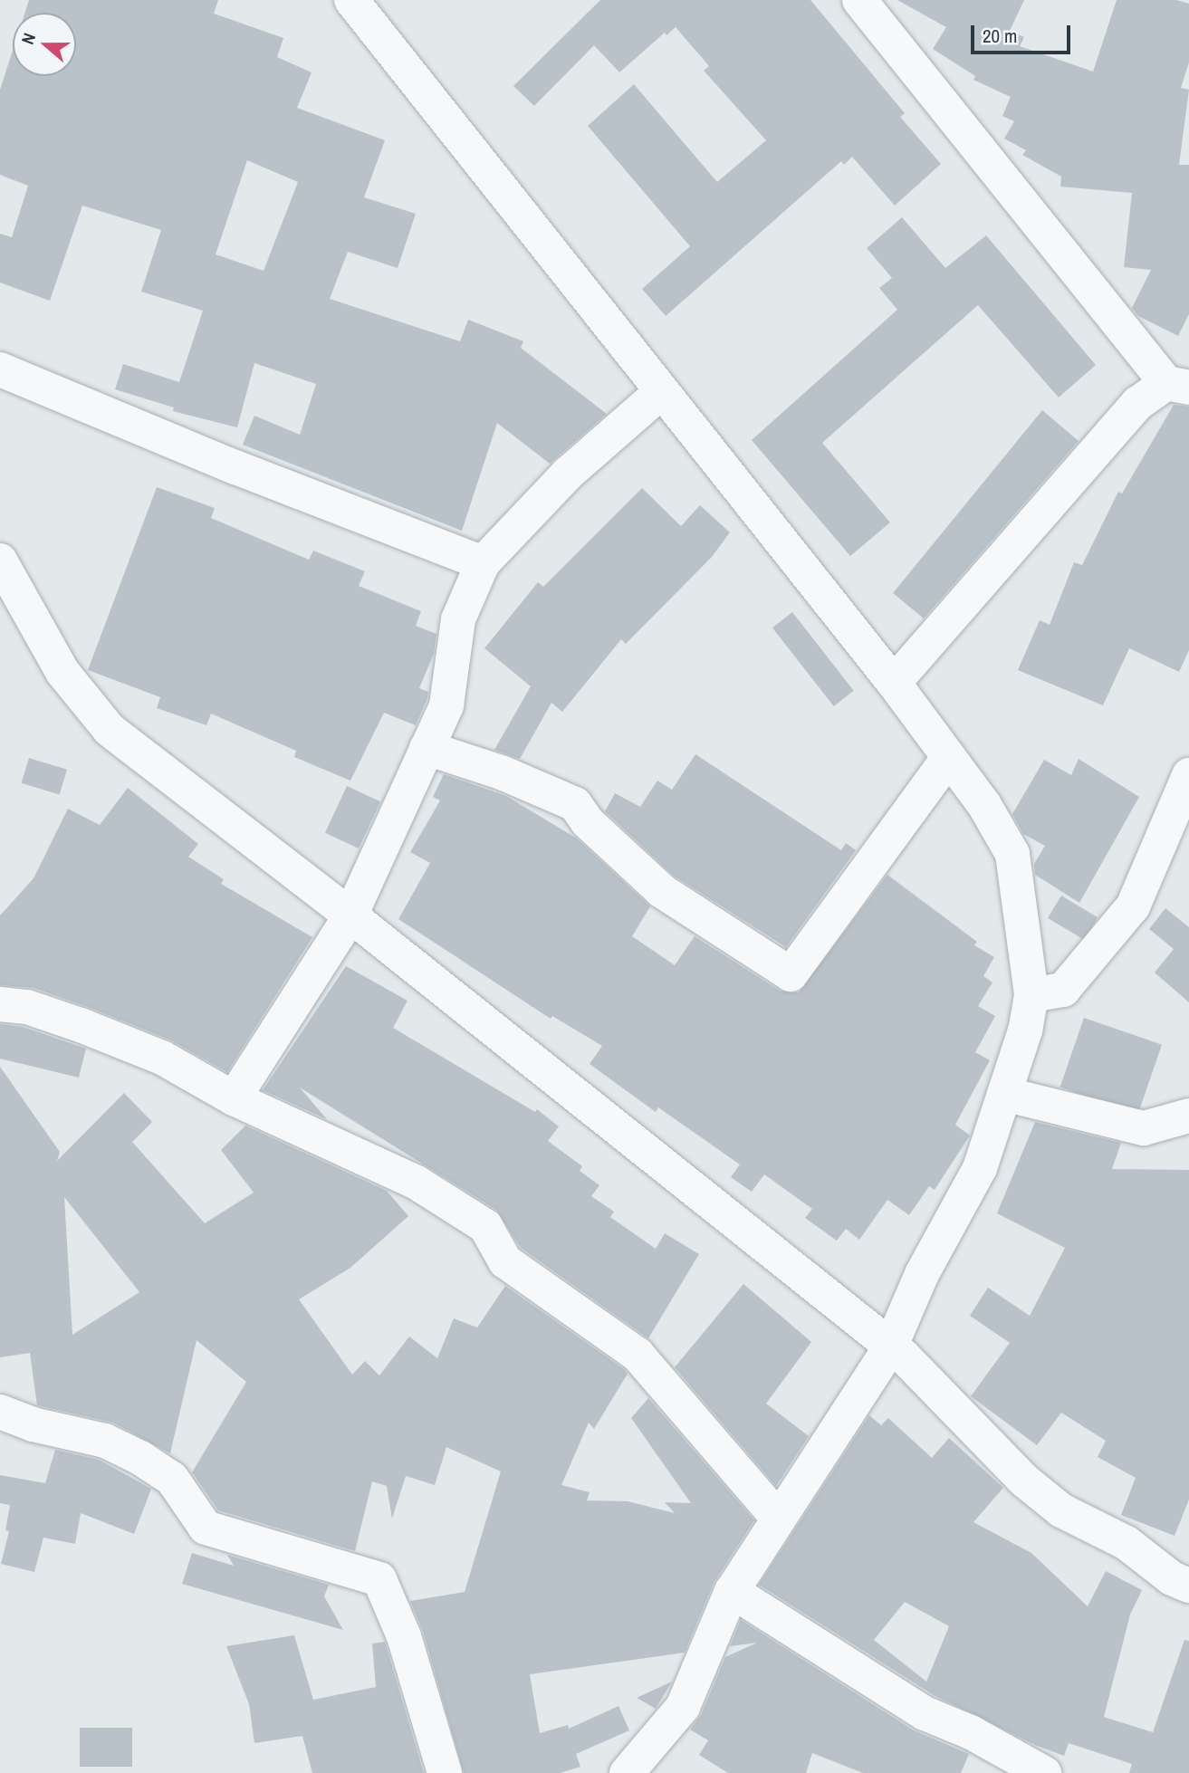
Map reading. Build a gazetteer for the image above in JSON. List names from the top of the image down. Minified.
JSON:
{"scale_bar":"20 m","north":"left"}
